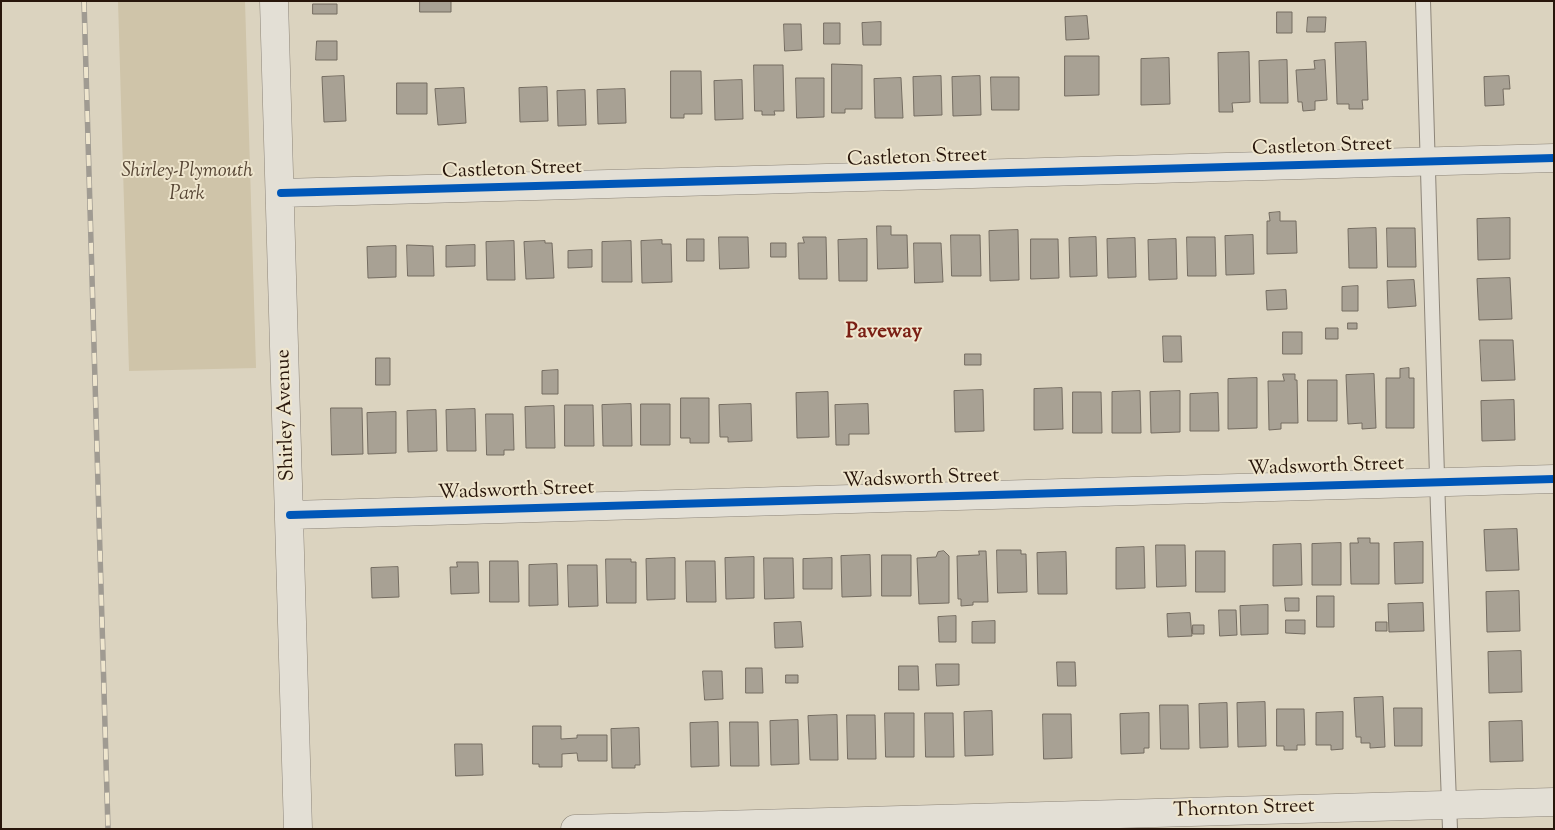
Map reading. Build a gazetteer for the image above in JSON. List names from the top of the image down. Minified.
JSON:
{"streets":{"street":["Castleton Street","Shirley Avenue","Wadsworth Street","Thornton Street"]},"crossings":[["Castleton Street","Shirley Avenue"],["Shirley Avenue","Wadsworth Street"]],"districts":["Paveway"],"parks":["Shirley-Plymouth Park"]}
